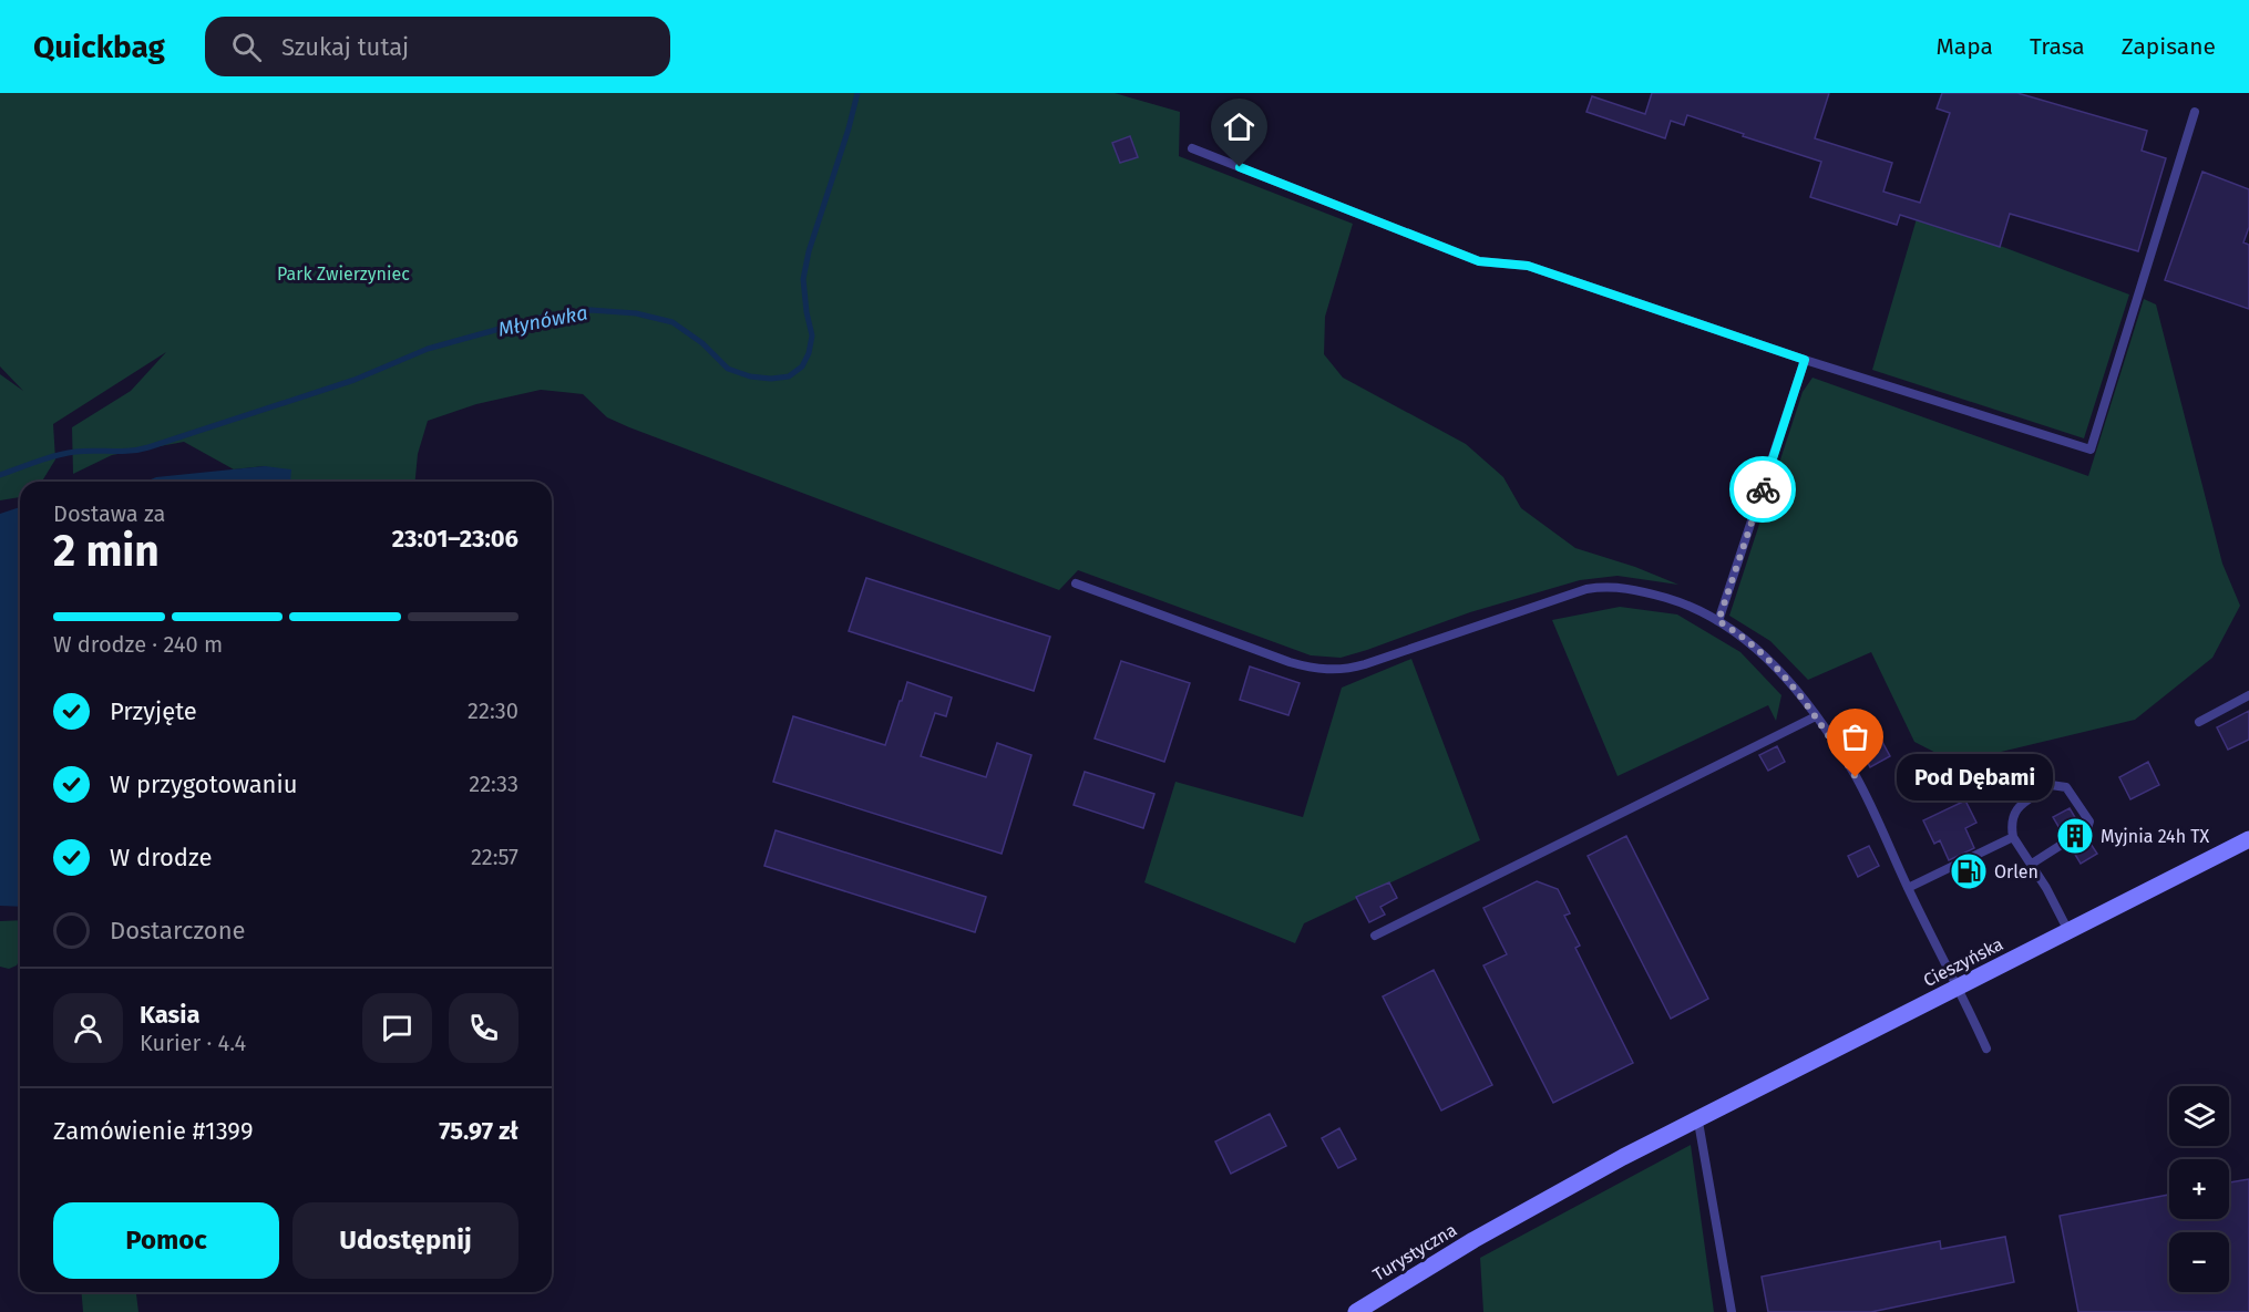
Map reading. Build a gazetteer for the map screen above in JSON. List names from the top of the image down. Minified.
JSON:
{"streets":{"main road":["Cieszyńska","Turystyczna"]},"crossings":[["Cieszyńska","Turystyczna"]],"water":["Młynówka"],"parks":["Park Zwierzyniec"],"places":{"other":["Pod Dębami"],"building":["Myjnia 24h TX"],"fuel station":["Orlen"]},"page":{"header":"Quickbag","search":"Szukaj tutaj","nav":["Mapa","Trasa","Zapisane"],"heading":["2 min","Dostawa za","23:01–23:06"],"panel":["Kasia","Kurier · 4.4","Zamówienie #1399","75.97 zł"],"bar":"W drodze · 240 m","list":[["Przyjęte","22:30"],["W przygotowaniu","22:33"],["W drodze","22:57"],"Dostarczone"],"bubble":"Pod Dębami","map_buttons":["+","−"],"buttons":["Pomoc","Udostępnij"]}}
